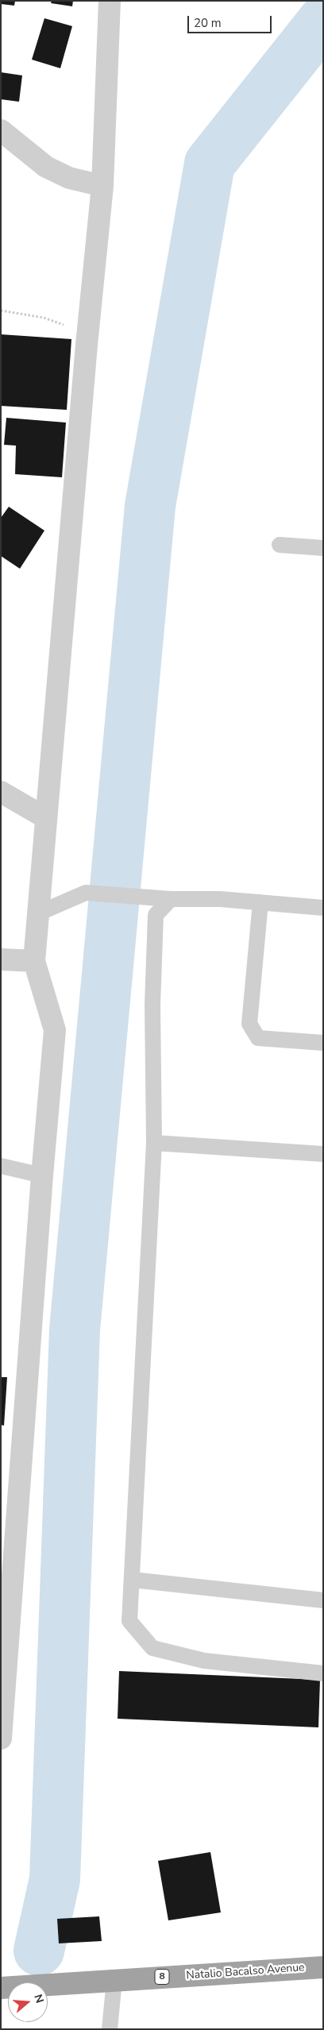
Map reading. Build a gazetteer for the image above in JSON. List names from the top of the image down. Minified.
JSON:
{"streets":{"highway":["Natalio Bacalso Avenue","8"]},"scale_bar":"20 m","north":"right"}
